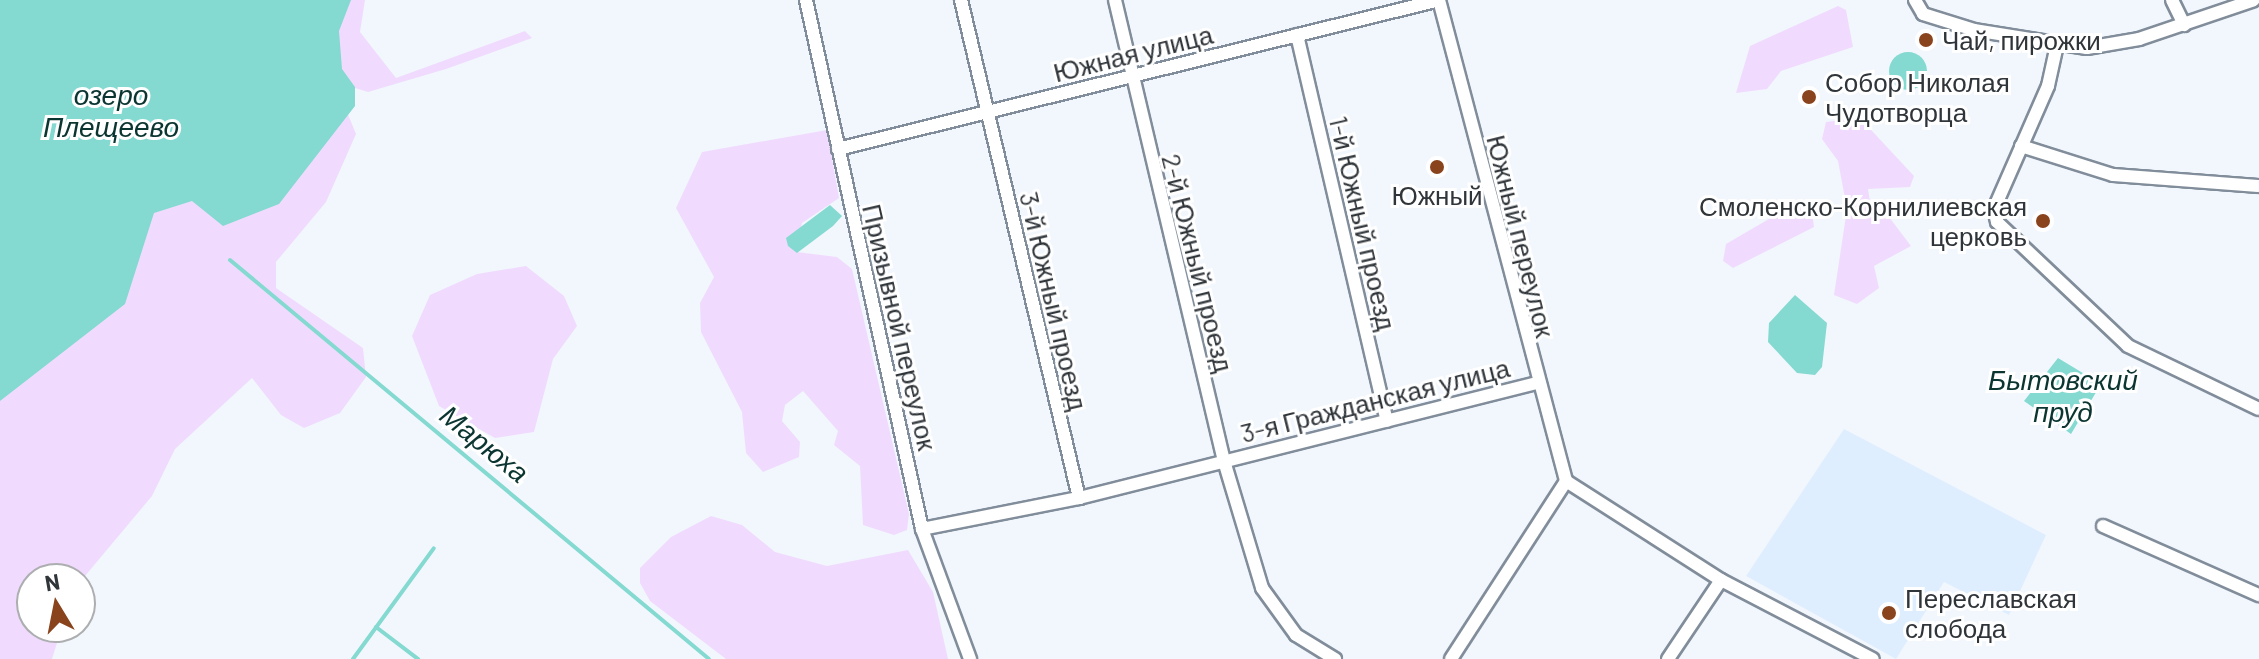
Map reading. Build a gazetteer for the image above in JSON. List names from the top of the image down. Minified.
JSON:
{"streets":{"street":["Южная улица","1-й Южный проезд","Южный переулок","2-й Южный проезд","3-й Южный проезд","Призывной переулок","3-я Гражданская улица"]},"crossings":[["Южная улица","1-й Южный проезд"],["Южная улица","Южный переулок"],["Южная улица","2-й Южный проезд"],["Южная улица","3-й Южный проезд"],["Южная улица","Призывной переулок"],["1-й Южный проезд","3-я Гражданская улица"],["Южный переулок","3-я Гражданская улица"],["2-й Южный проезд","3-я Гражданская улица"],["3-й Южный проезд","3-я Гражданская улица"],["Призывной переулок","3-я Гражданская улица"]],"water":["озеро Плещеево","Бытовский пруд","Марюха"],"places":["Чай, пирожки","Собор Николая Чудотворца","Южный","Смоленско-Корнилиевская церковь","Переславская слобода"],"north":"top"}
